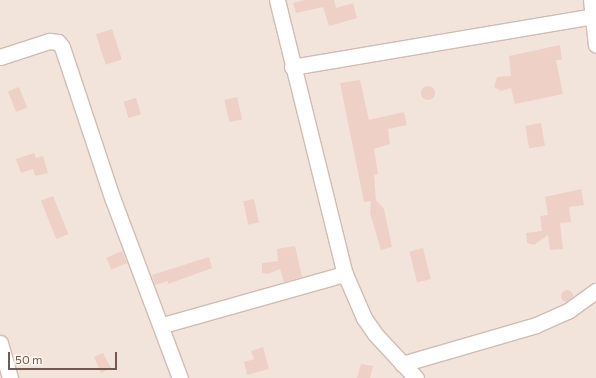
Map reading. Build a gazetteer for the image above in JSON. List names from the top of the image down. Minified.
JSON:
{"scale_bar":"50 m"}
